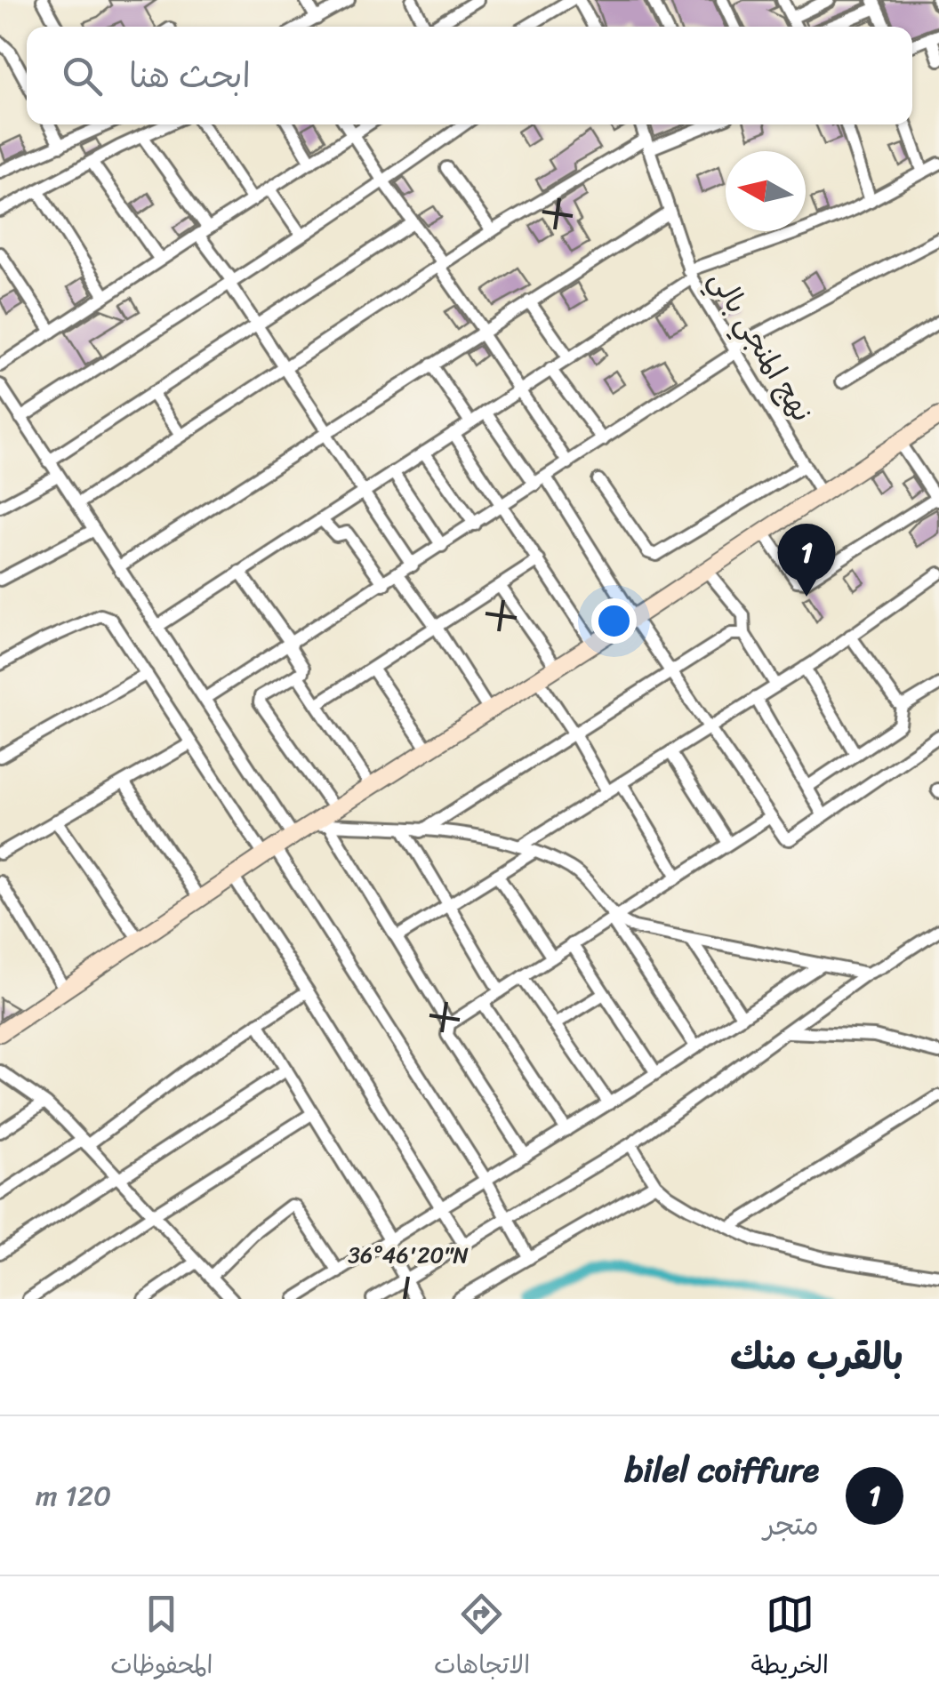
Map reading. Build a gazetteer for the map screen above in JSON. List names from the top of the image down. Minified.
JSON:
{"streets":{"street":["نهج المنجي بالي"]},"north":"left","page":{"search":"ابحث هنا","pins":"1","heading":"بالقرب منك","list":[{"mark":"1","name":"bilel coiffure","note":"متجر","value":"120 m"}],"nav":["الخريطة","الاتجاهات","المحفوظات"]},"coordinates":["36°46'20\"N"]}
